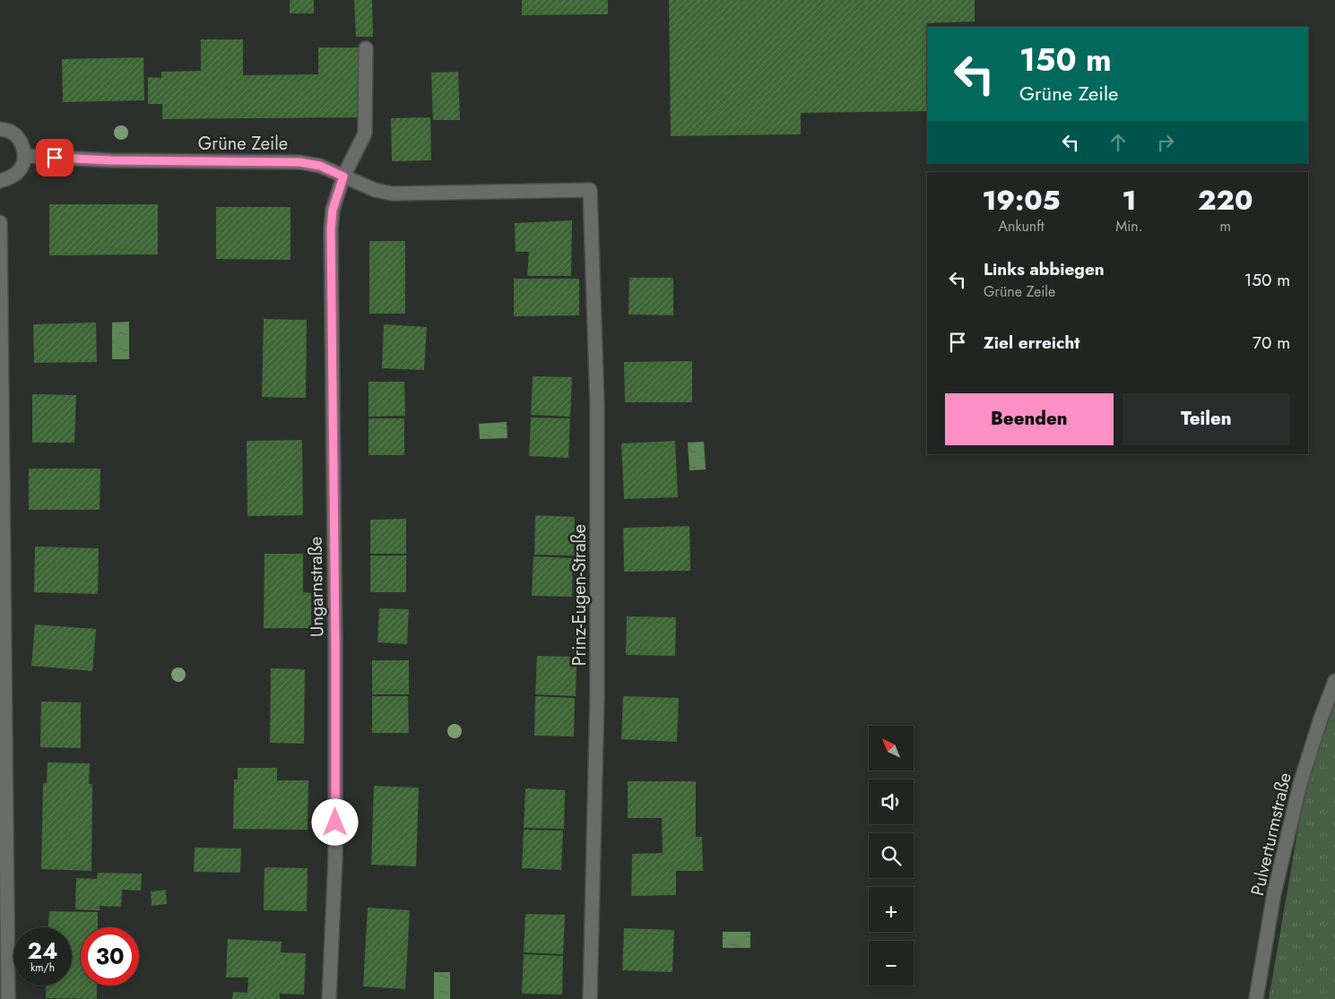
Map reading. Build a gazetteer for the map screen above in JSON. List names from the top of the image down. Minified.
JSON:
{"streets":{"street":["Grüne Zeile","Ungarnstraße","Prinz-Eugen-Straße","Pulverturmstraße"]},"crossings":[["Grüne Zeile","Ungarnstraße"],["Grüne Zeile","Prinz-Eugen-Straße"]],"north":"top left","page":{"turn":["150 m","Grüne Zeile"],"eta":["19:05","Ankunft","1","Min.","220","m"],"list":[{"name":"Links abbiegen","note":"Grüne Zeile","value":"150 m"},{"name":"Ziel erreicht","value":"70 m"}],"buttons":["Beenden","Teilen"],"map_buttons":["+","−"],"speed":"24 km/h","limit":"30"}}
